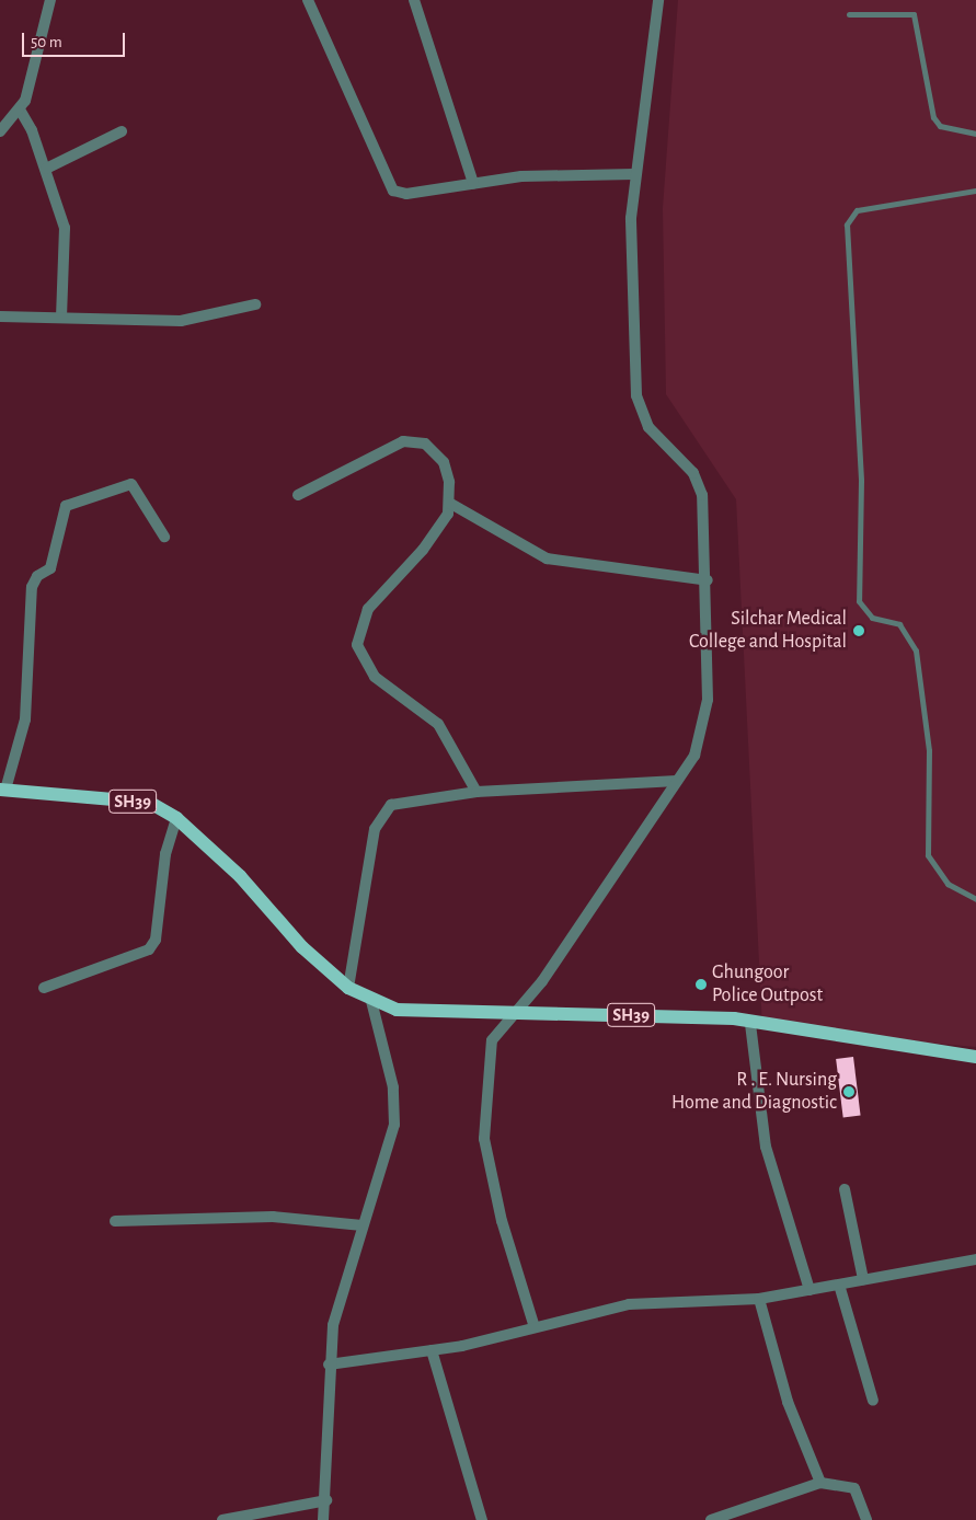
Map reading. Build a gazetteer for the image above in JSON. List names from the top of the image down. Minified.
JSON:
{"streets":{"main road":["SH39"]},"places":["Silchar Medical College and Hospital","Ghungoor Police Outpost","R . E. Nursing Home and Diagnostic"],"scale_bar":"50 m"}
